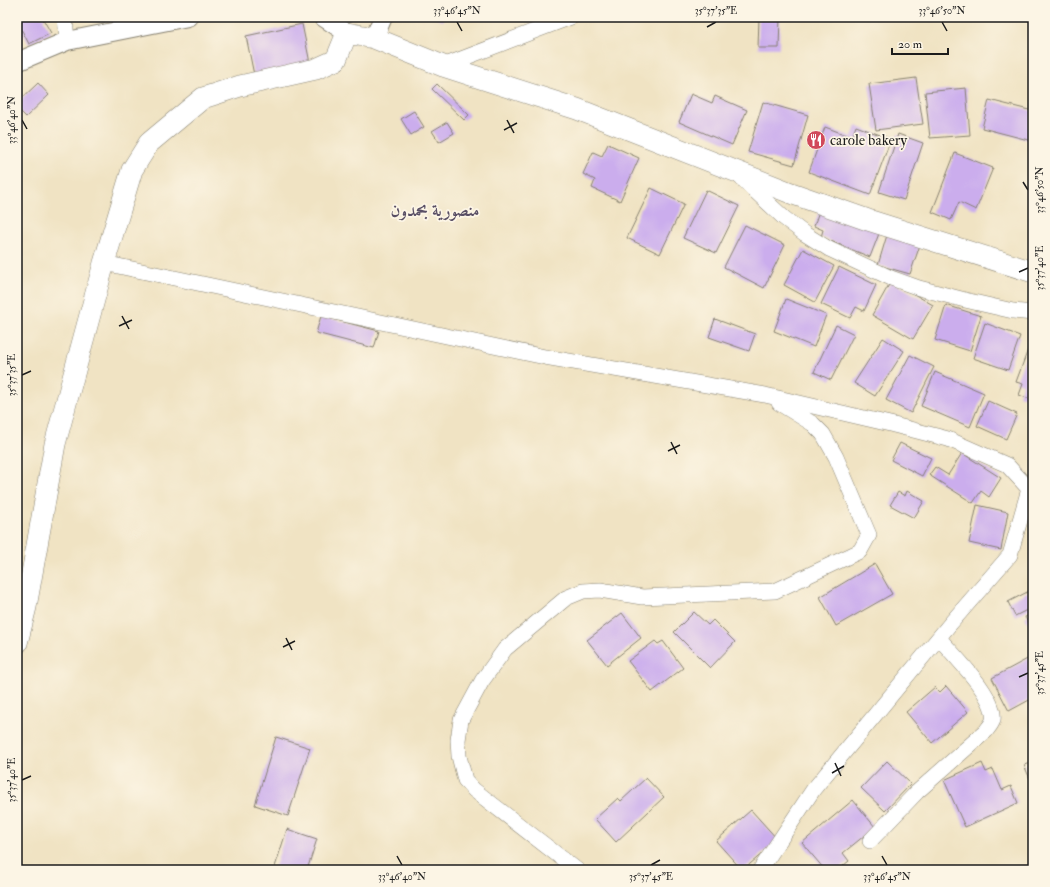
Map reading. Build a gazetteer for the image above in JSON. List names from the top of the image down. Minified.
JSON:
{"districts":["منصورية بحمدون"],"places":{"restaurant":["carole bakery"]},"scale_bar":"20 m","coordinates":["33°46'45\"N","35°37'35\"E","33°46'50\"N","33°46'40\"N","35°37'40\"E","35°37'45\"E"]}
